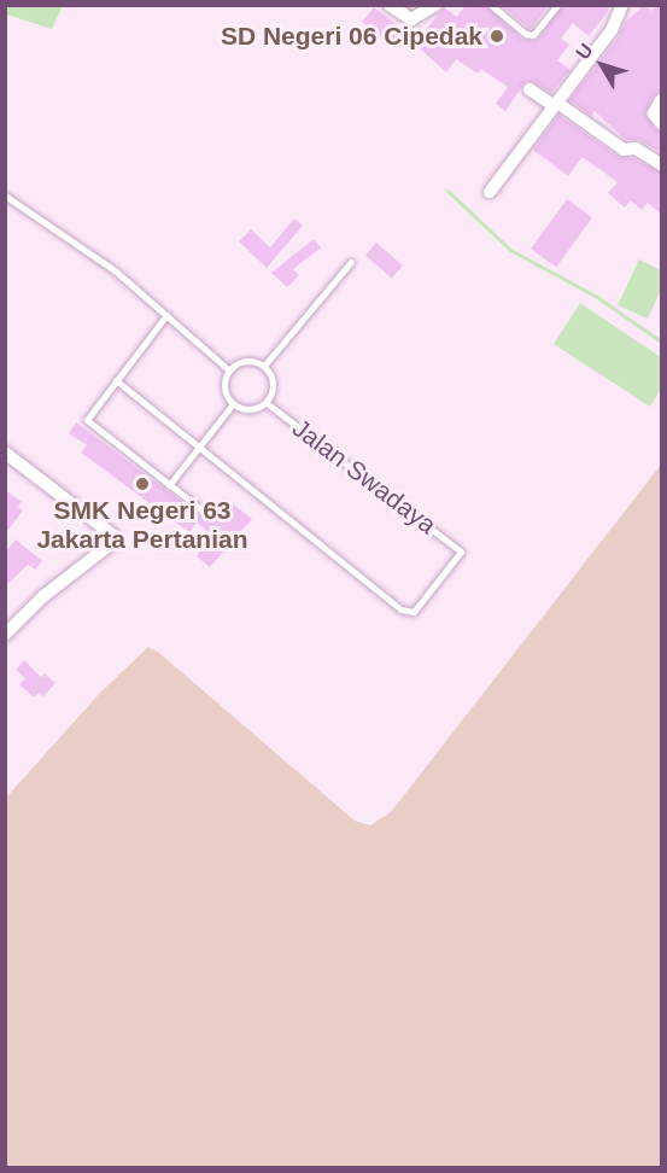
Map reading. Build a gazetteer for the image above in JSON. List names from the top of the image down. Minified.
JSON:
{"streets":{"lane":["Jalan Swadaya"]},"places":["SD Negeri 06 Cipedak","SMK Negeri 63 Jakarta Pertanian"],"north":"top left"}
